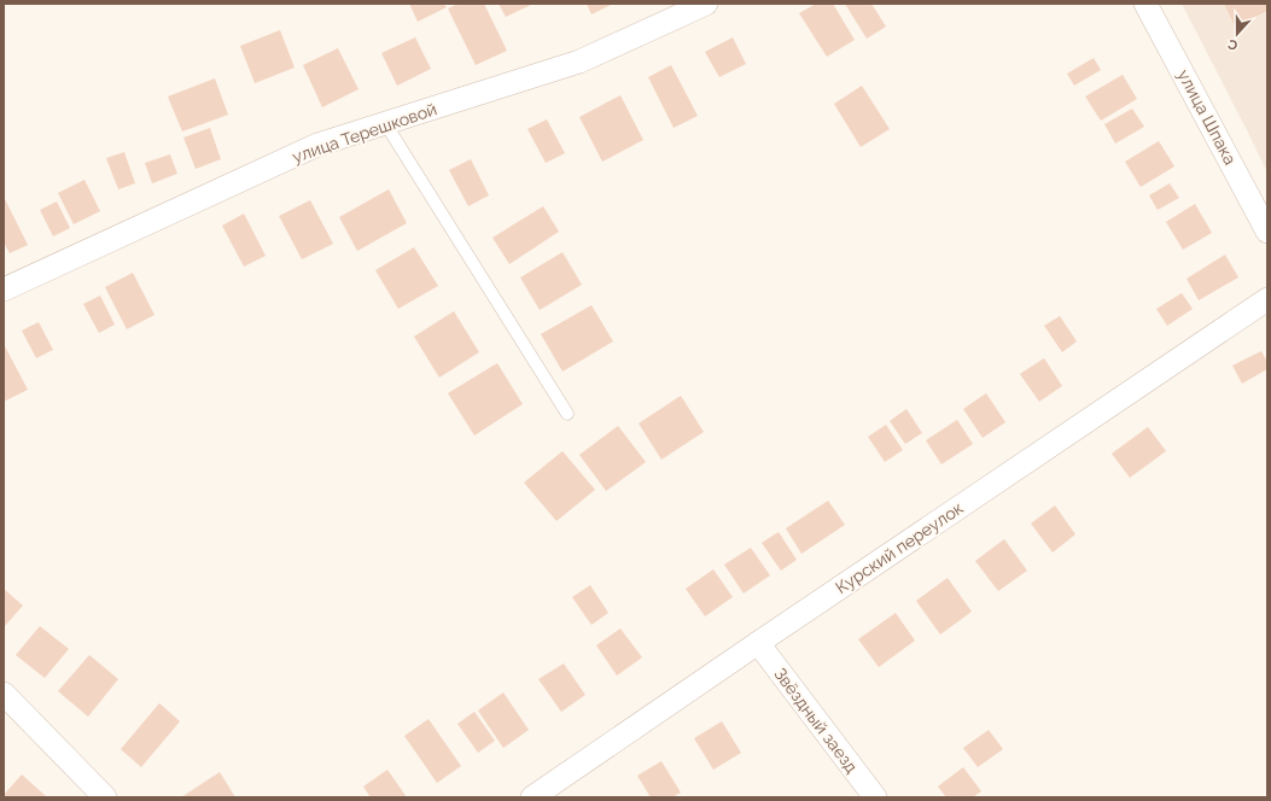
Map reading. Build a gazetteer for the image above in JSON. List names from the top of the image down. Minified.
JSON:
{"streets":{"street":["улица Шпака","улица Терешковой","Курский переулок","Звёздный заезд"]},"crossings":[["Курский переулок","Звёздный заезд"]],"north":"bottom"}
